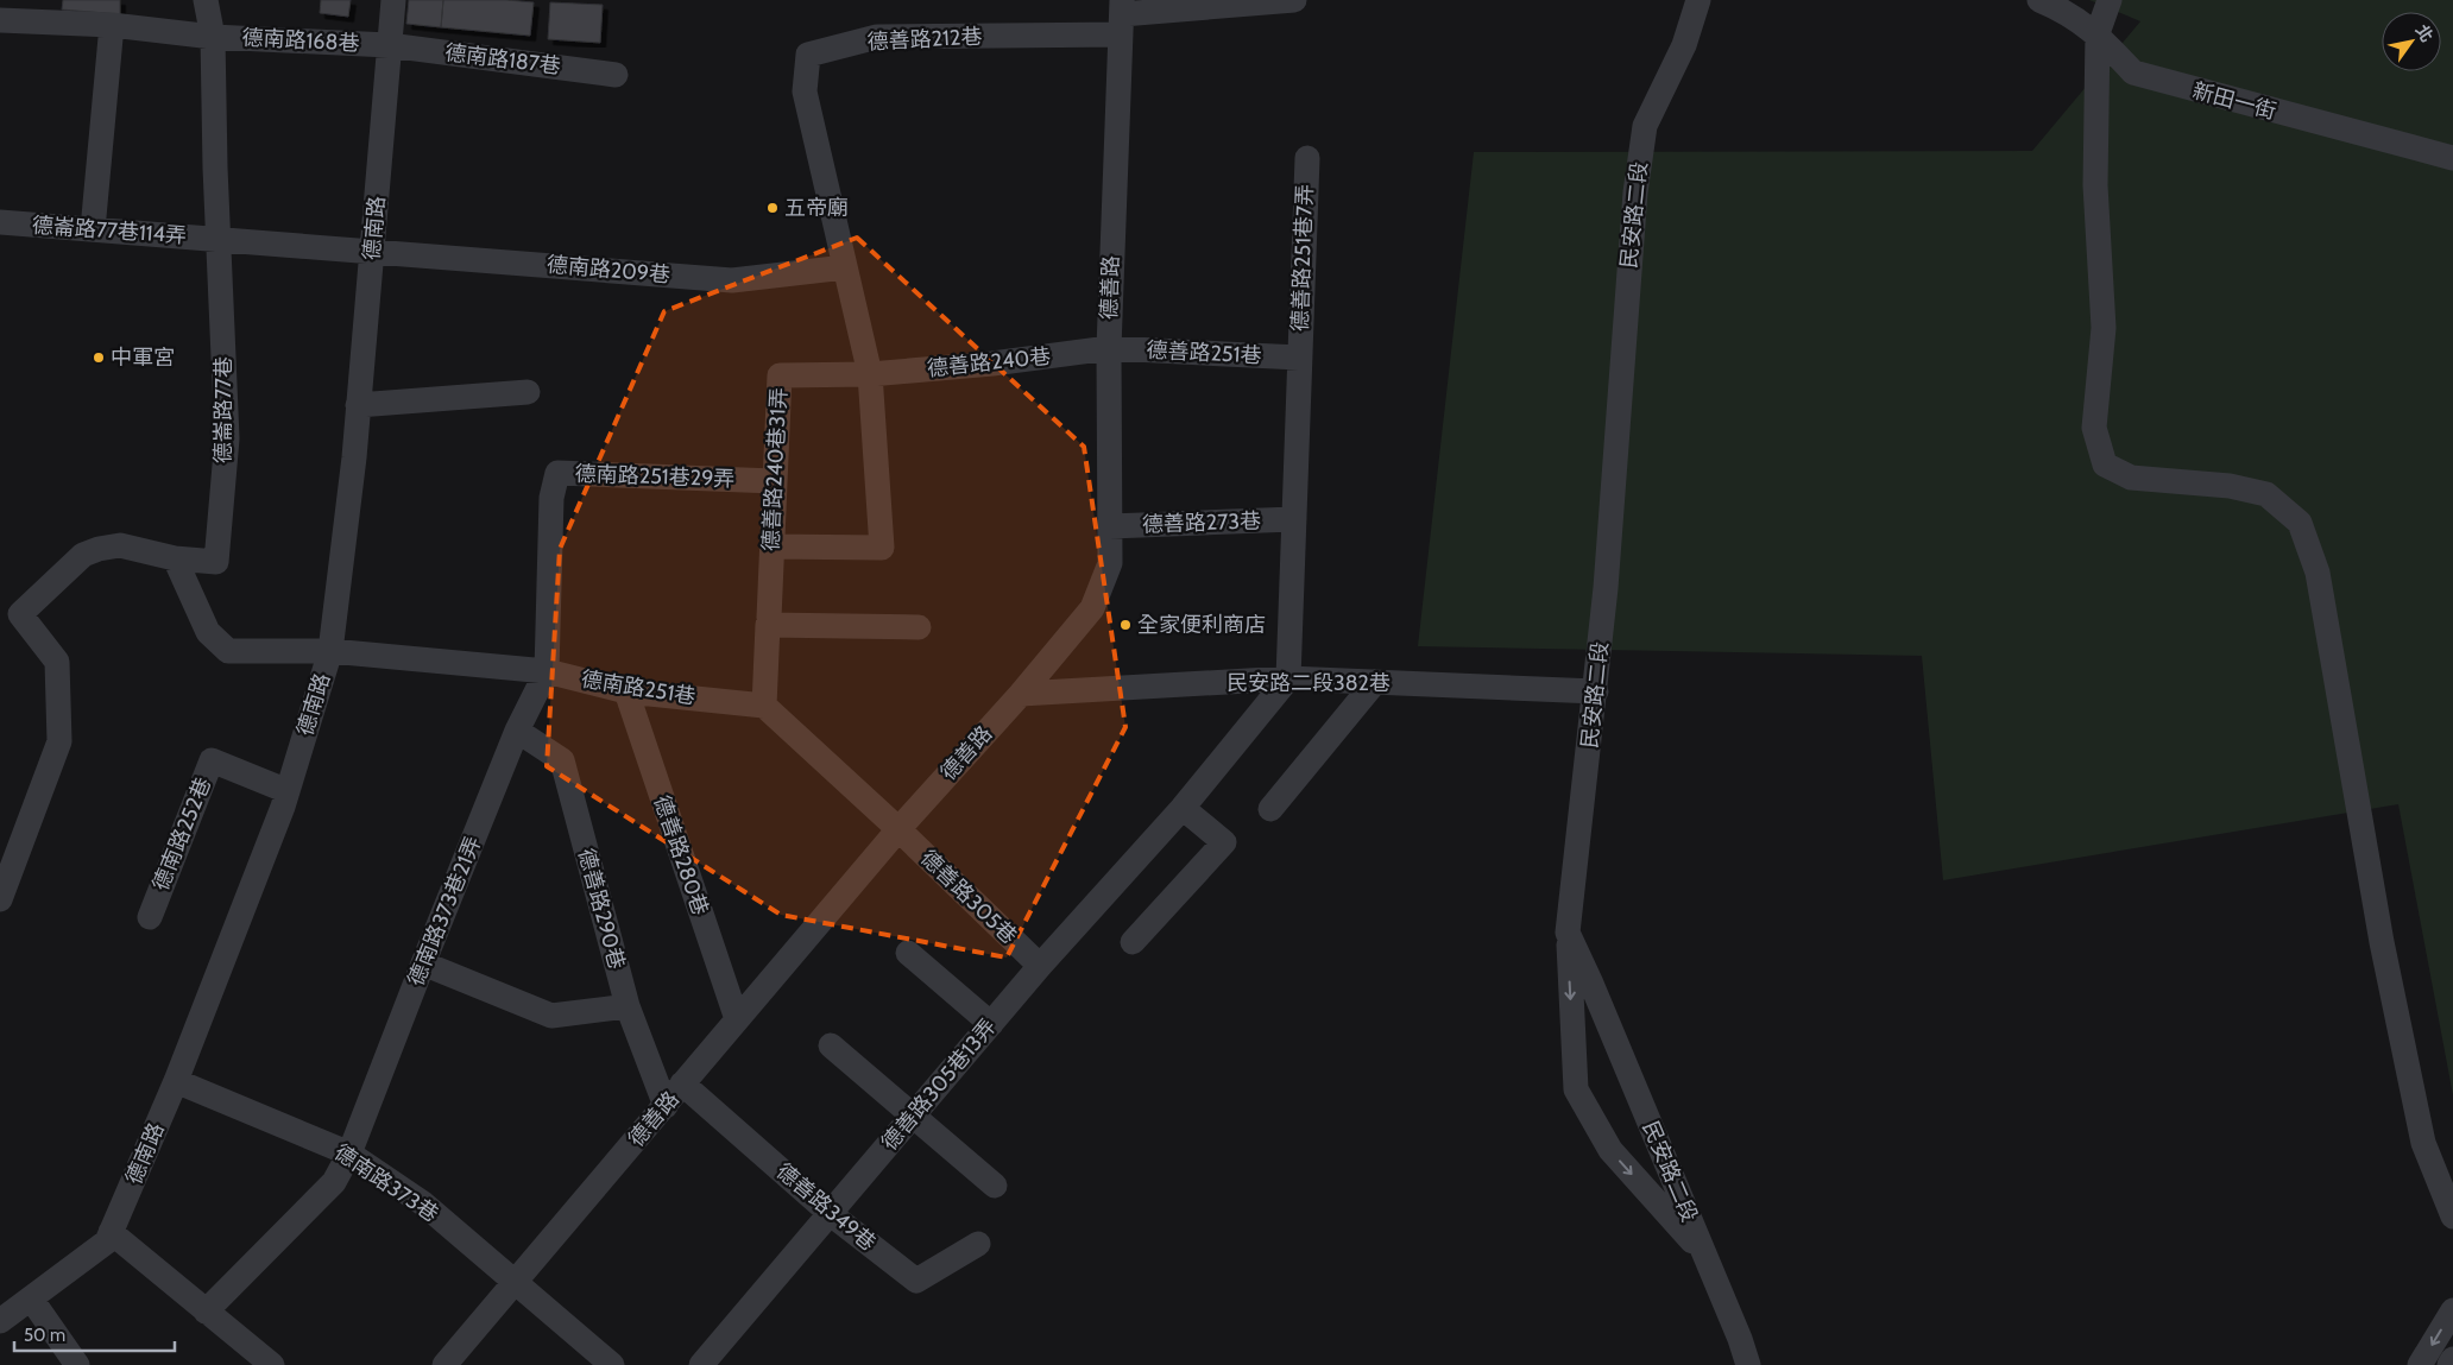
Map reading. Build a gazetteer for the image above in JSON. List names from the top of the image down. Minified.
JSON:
{"streets":{"street":["德善路212巷","德南路168巷","德南路187巷","新田一街","民安路二段","德南路","德崙路77巷114弄","德善路251巷7弄","德南路209巷","德善路","德善路251巷","德善路240巷","德崙路77巷","德善路240巷31弄","德南路251巷29弄","德善路273巷","民安路二段382巷","德南路251巷","德南路252巷","德善路280巷","德善路305巷","德善路290巷","德南路373巷21弄","德善路305巷13弄","德南路373巷","德善路349巷"]},"crossings":[["德善路212巷","德南路209巷"],["德善路212巷","德善路"],["德善路212巷","德善路240巷"],["德善路212巷","德善路240巷31弄"],["德南路168巷","德南路187巷"],["德南路168巷","德南路"],["德南路168巷","德崙路77巷"],["德南路187巷","德南路"],["民安路二段","民安路二段382巷"],["德南路","德崙路77巷114弄"],["德南路","德南路209巷"],["德南路","德南路251巷"],["德南路","德南路252巷"],["德南路","德南路373巷"],["德崙路77巷114弄","德南路209巷"],["德崙路77巷114弄","德崙路77巷"],["德善路251巷7弄","德善路251巷"],["德善路251巷7弄","德善路273巷"],["德善路251巷7弄","民安路二段382巷"],["德善路251巷7弄","德善路305巷13弄"],["德善路","德善路251巷"],["德善路","德善路240巷"],["德善路","德善路273巷"],["德善路","民安路二段382巷"],["德善路","德善路280巷"],["德善路","德善路305巷"],["德善路","德善路290巷"],["德善路","德南路373巷"],["德善路","德善路349巷"],["德善路251巷","德善路240巷"],["德善路240巷","德善路240巷31弄"],["德崙路77巷","德南路251巷"],["德善路240巷31弄","德南路251巷29弄"],["德南路251巷29弄","德南路251巷"],["德南路251巷29弄","德南路373巷21弄"],["民安路二段382巷","德善路305巷13弄"],["德南路251巷","德善路280巷"],["德南路251巷","德南路373巷21弄"],["德善路305巷","德善路305巷13弄"],["德善路290巷","德南路373巷21弄"],["德南路373巷21弄","德南路373巷"],["德善路305巷13弄","德善路349巷"]],"places":["五帝廟","中軍宮","全家便利商店"],"scale_bar":"50 m","north":"top right"}
